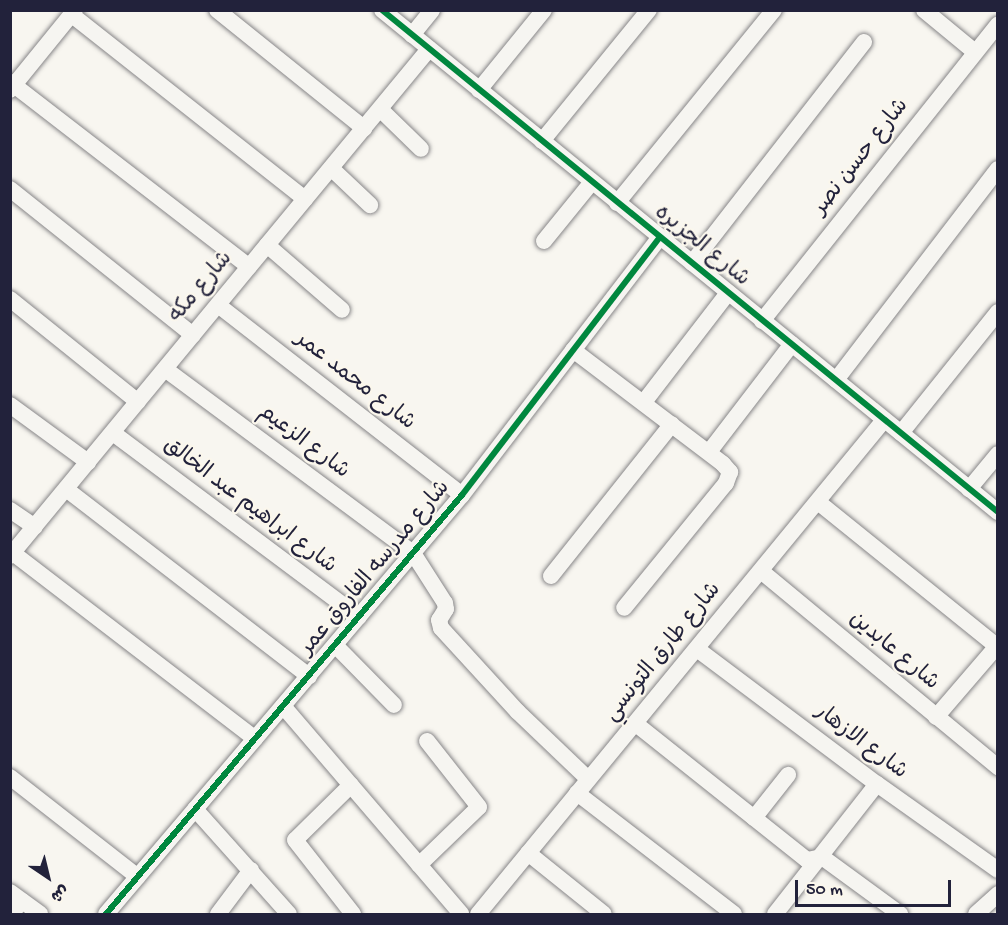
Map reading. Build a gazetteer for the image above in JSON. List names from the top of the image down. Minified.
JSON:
{"streets":{"street":["شارع حسن نصر","شارع الجزيره","شارع مكه","شارع محمد عمر","شارع الزعيم","شارع ابراهيم عبد الخالق","شارع مدرسه الفاروق عمر","شارع عابدين","شارع طارق التونسي","شارع الازهار"]},"crossings":[["شارع حسن نصر","شارع الجزيره"],["شارع الجزيره","شارع مكه"],["شارع الجزيره","شارع مدرسه الفاروق عمر"],["شارع الجزيره","شارع طارق التونسي"],["شارع مكه","شارع محمد عمر"],["شارع مكه","شارع الزعيم"],["شارع مكه","شارع ابراهيم عبد الخالق"],["شارع محمد عمر","شارع مدرسه الفاروق عمر"],["شارع الزعيم","شارع مدرسه الفاروق عمر"],["شارع ابراهيم عبد الخالق","شارع مدرسه الفاروق عمر"],["شارع عابدين","شارع طارق التونسي"],["شارع طارق التونسي","شارع الازهار"]],"scale_bar":"50 m","north":"bottom right"}
